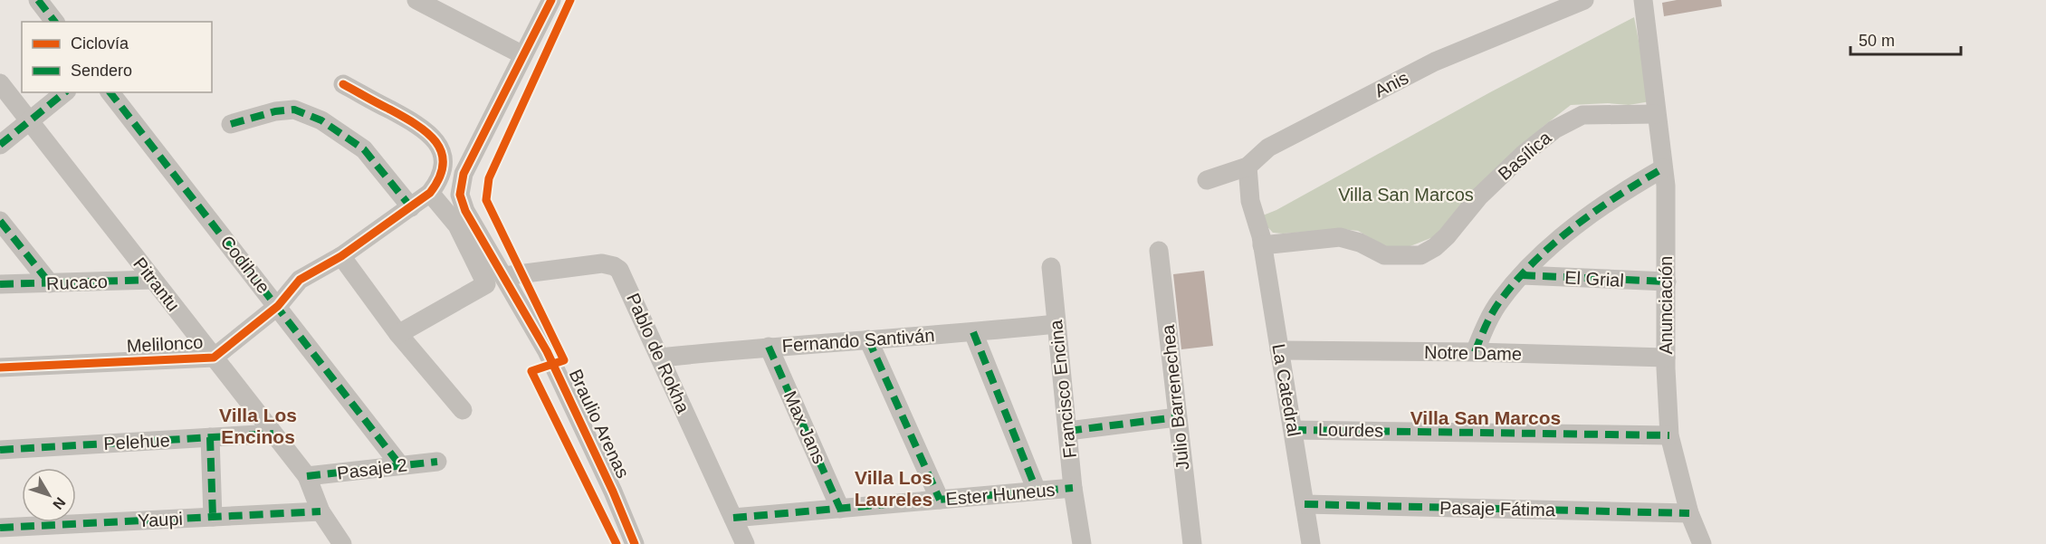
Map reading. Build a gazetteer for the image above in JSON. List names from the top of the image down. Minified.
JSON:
{"streets":{"street":["Anis","Basílica","Codihue","El Grial","Rucaco","Pitrantu","Anunciación","Fernando Santiván","Melilonco","Pablo de Rokha","Notre Dame","Francisco Encina","La Catedral","Julio Barrenechea","Braulio Arenas","Max Jans","Lourdes","Pelehue","Pasaje 2","Ester Huneus","Pasaje Fátima","Yaupi"]},"crossings":[["Anis","La Catedral"],["Basílica","Anunciación"],["Basílica","La Catedral"],["Codihue","Melilonco"],["Codihue","Pasaje 2"],["El Grial","Anunciación"],["Rucaco","Pitrantu"],["Pitrantu","Melilonco"],["Pitrantu","Pelehue"],["Pitrantu","Pasaje 2"],["Pitrantu","Yaupi"],["Anunciación","Notre Dame"],["Anunciación","Lourdes"],["Anunciación","Pasaje Fátima"],["Fernando Santiván","Pablo de Rokha"],["Fernando Santiván","Francisco Encina"],["Fernando Santiván","Max Jans"],["Pablo de Rokha","Braulio Arenas"],["Pablo de Rokha","Ester Huneus"],["Notre Dame","La Catedral"],["Francisco Encina","Ester Huneus"],["La Catedral","Lourdes"],["La Catedral","Pasaje Fátima"],["Max Jans","Ester Huneus"]],"districts":["Villa Los Encinos","Villa San Marcos","Villa Los Laureles"],"parks":["Villa San Marcos"],"legend":["Ciclovía","Sendero"],"scale_bar":"50 m","north":"bottom right"}
